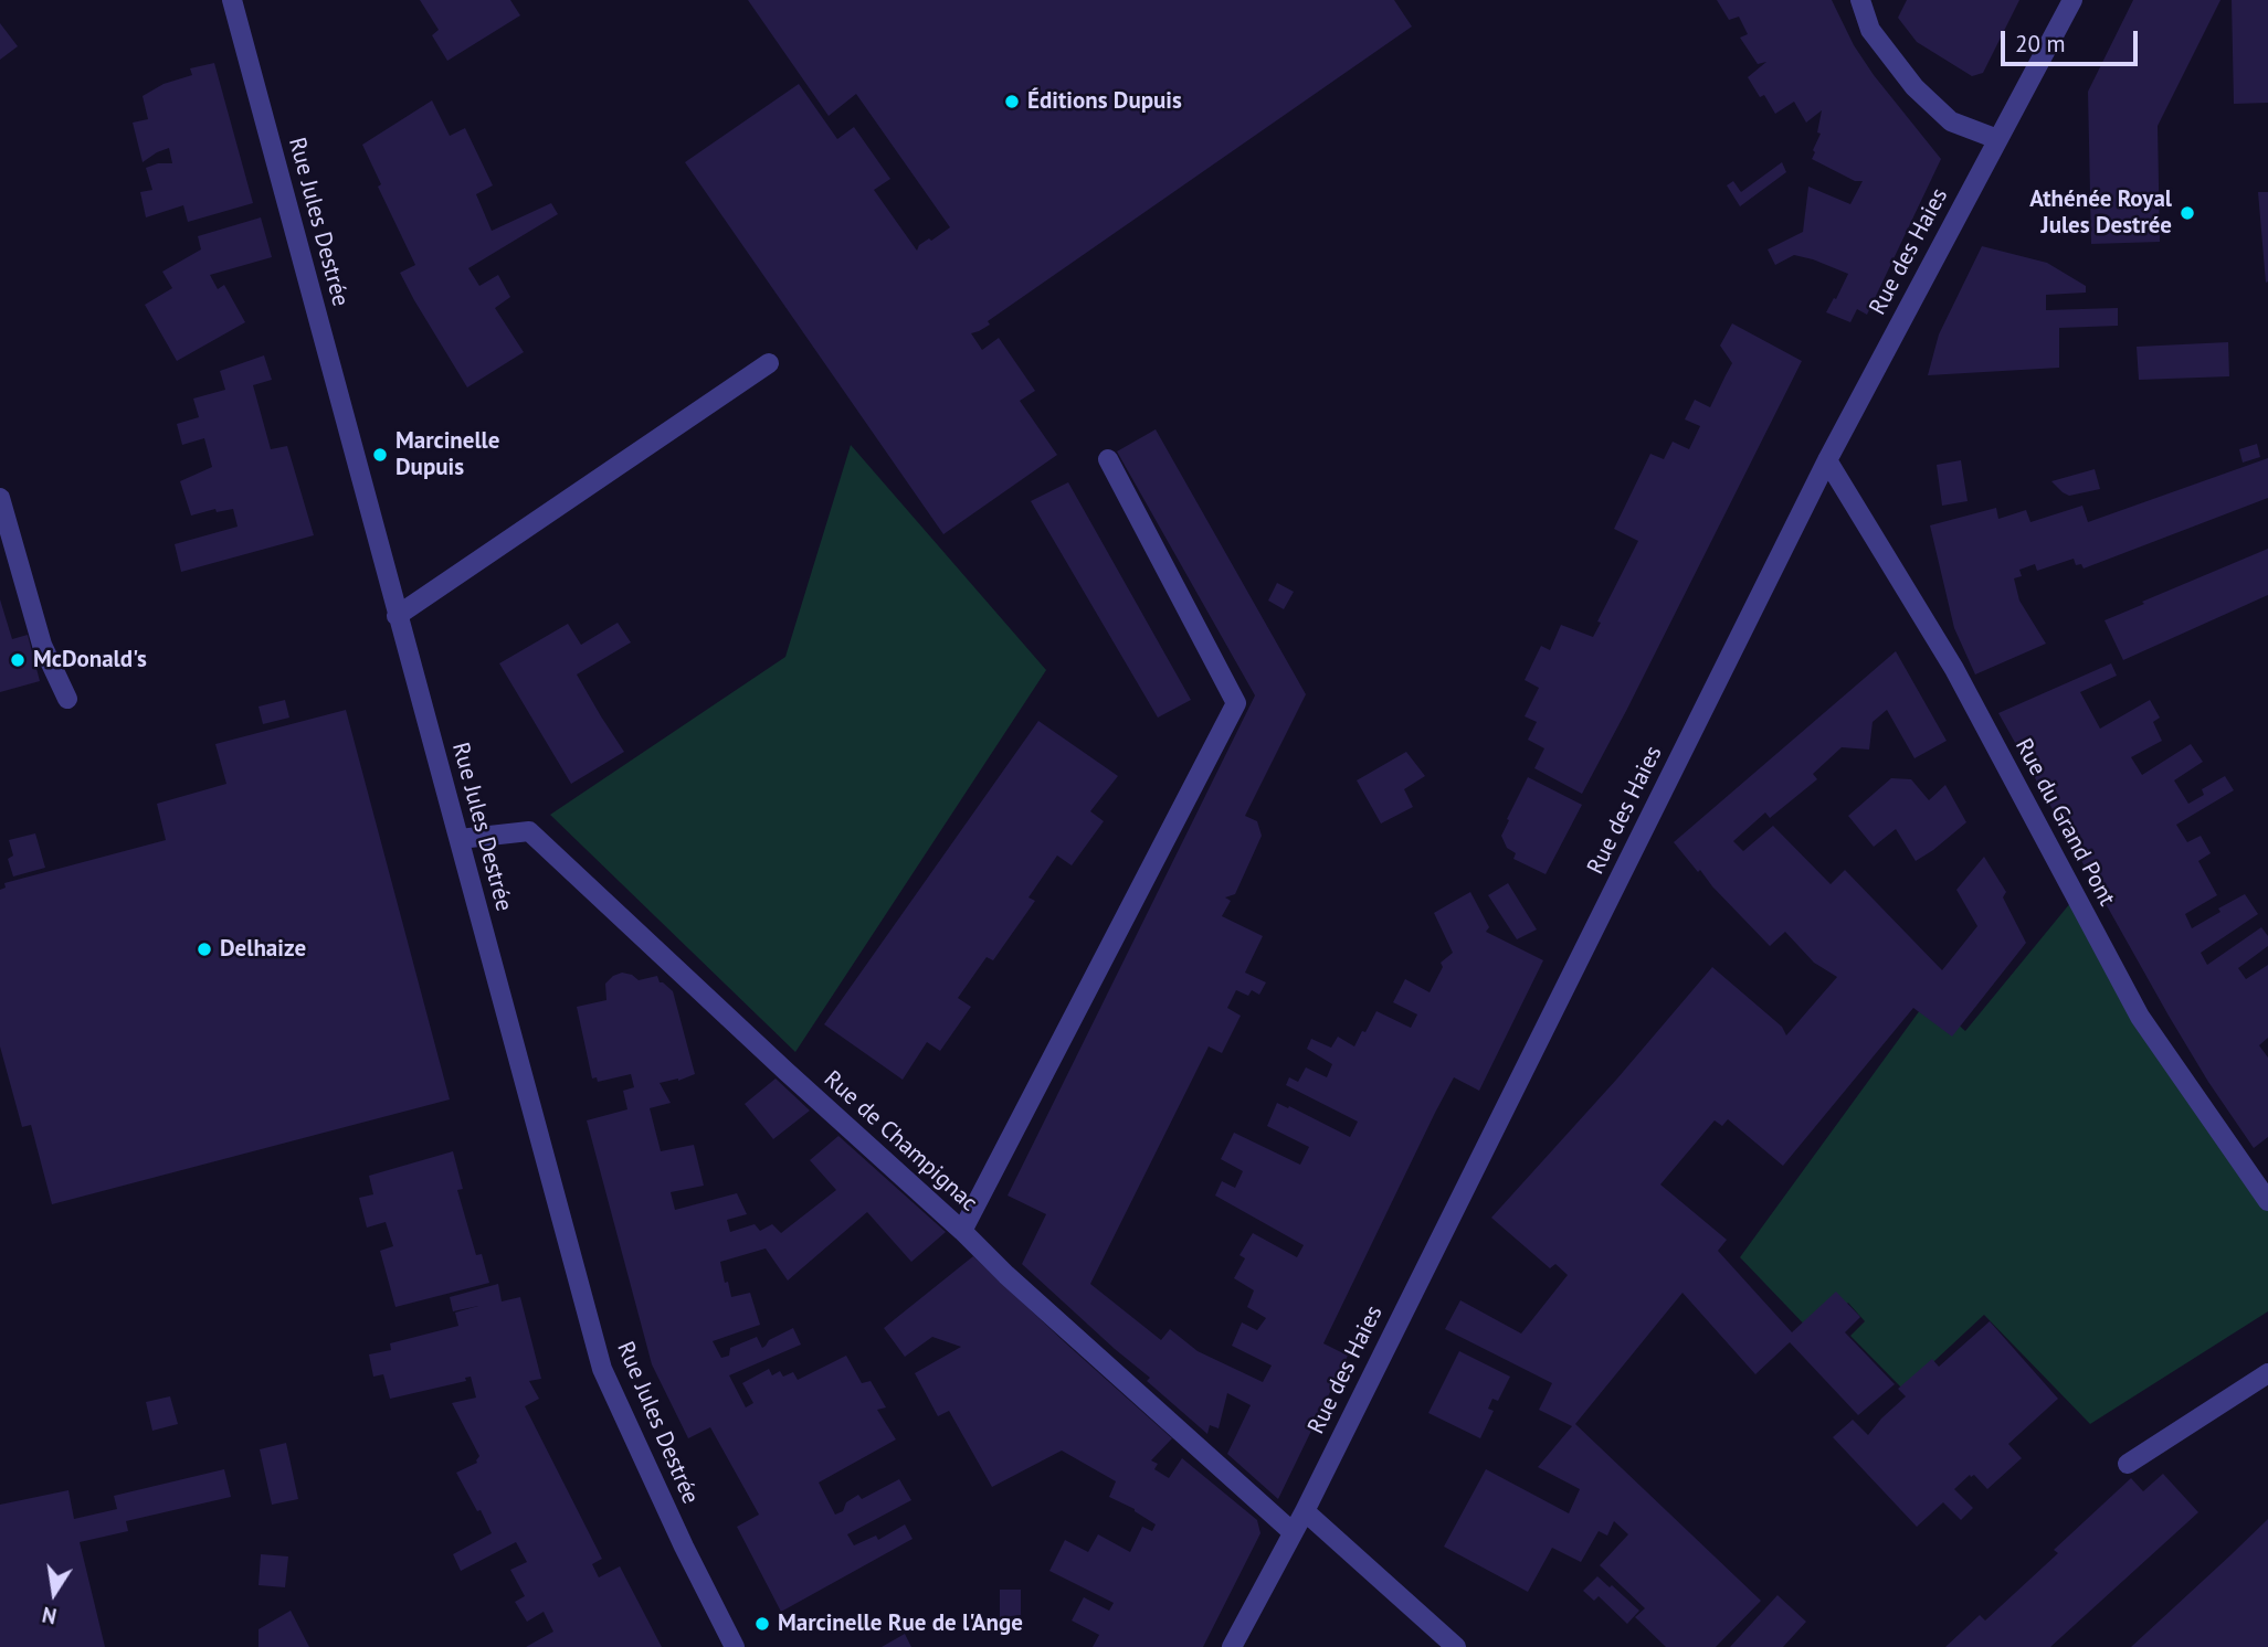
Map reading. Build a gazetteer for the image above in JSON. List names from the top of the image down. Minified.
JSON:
{"streets":{"street":["Rue Jules Destrée","Rue des Haies","Rue du Grand Pont","Rue de Champignac"]},"crossings":[["Rue Jules Destrée","Rue de Champignac"],["Rue des Haies","Rue du Grand Pont"],["Rue des Haies","Rue de Champignac"]],"places":["Éditions Dupuis","Athénée Royal Jules Destrée","Marcinelle Dupuis","McDonald's","Delhaize","Marcinelle Rue de l'Ange"],"scale_bar":"20 m","north":"bottom"}
